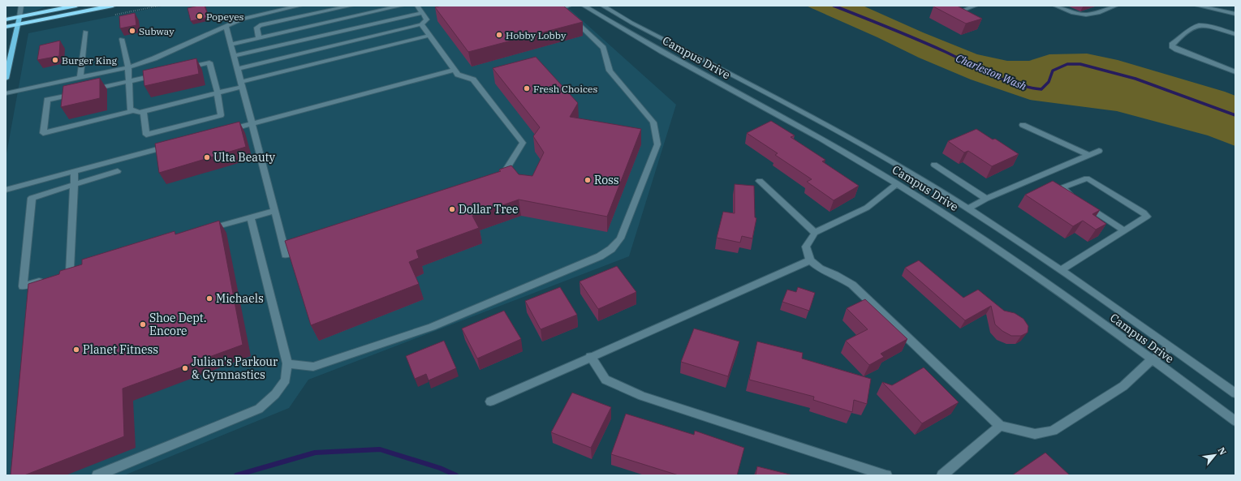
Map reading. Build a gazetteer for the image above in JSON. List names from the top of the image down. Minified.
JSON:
{"streets":{"street":["Campus Drive"]},"water":["Charleston Wash"],"places":["Popeyes","Subway","Hobby Lobby","Burger King","Fresh Choices","Ulta Beauty","Ross","Dollar Tree","Michaels","Shoe Dept. Encore","Planet Fitness","Julian's Parkour & Gymnastics"],"north":"top right"}
